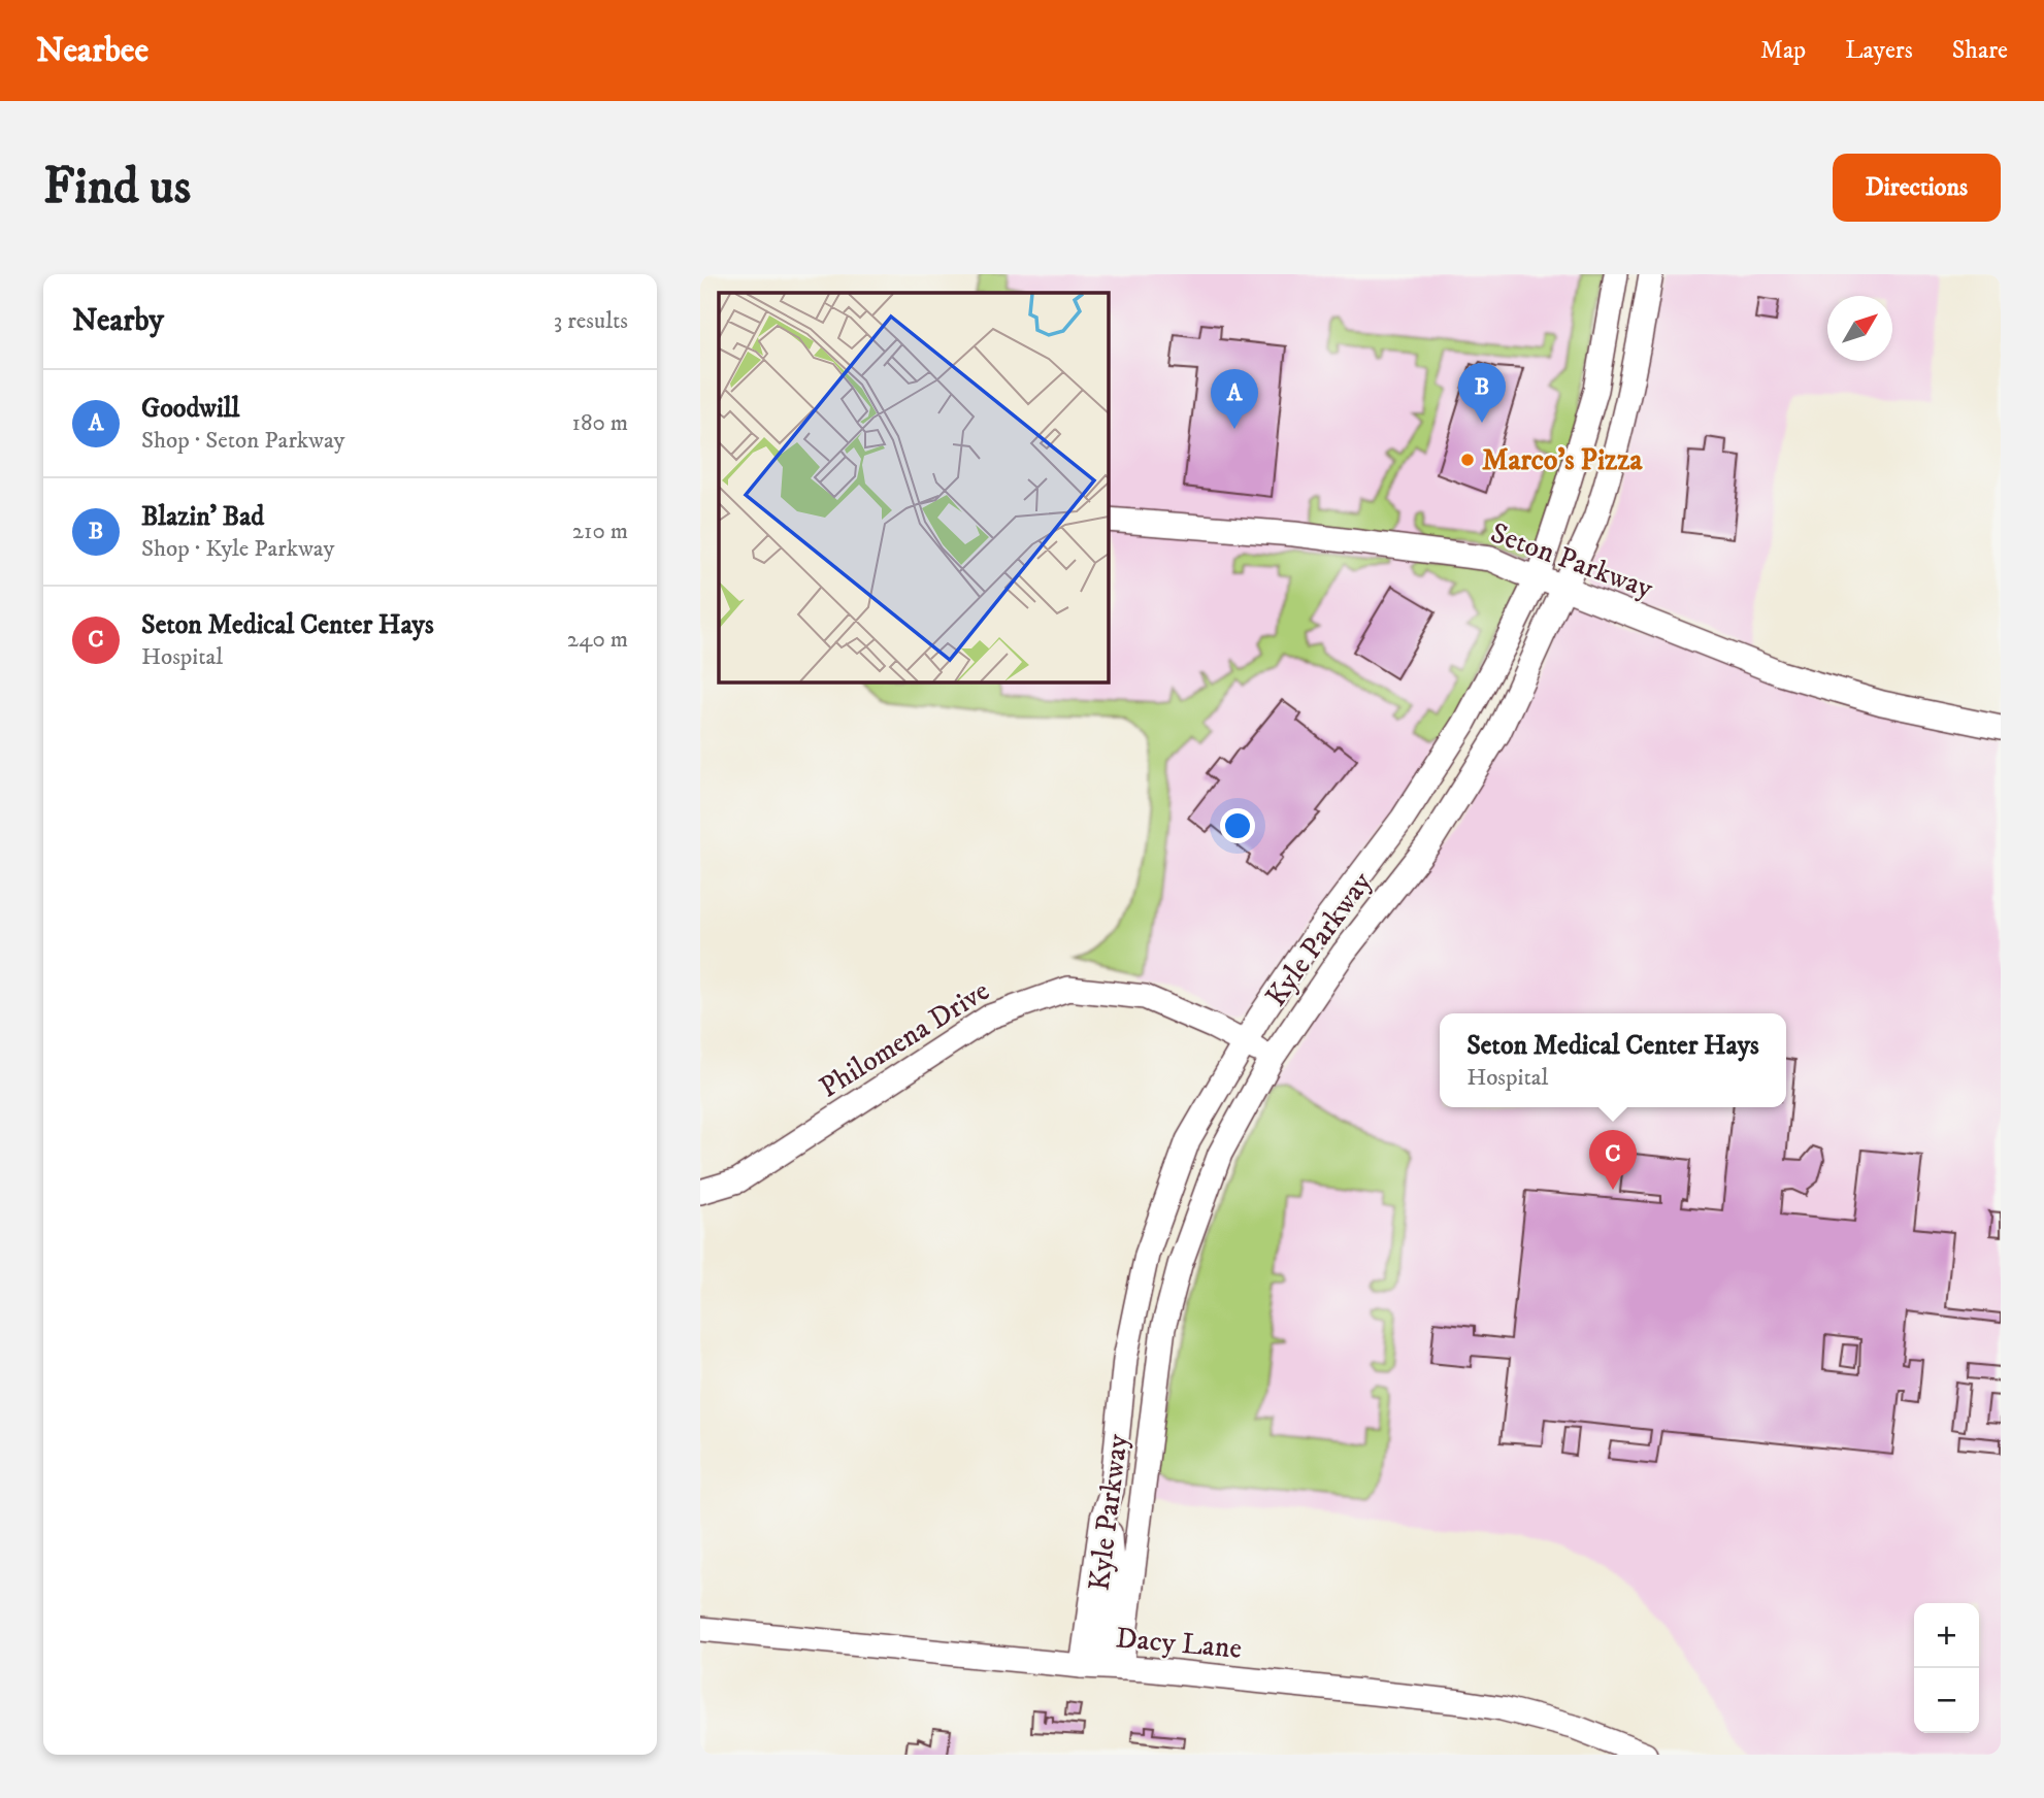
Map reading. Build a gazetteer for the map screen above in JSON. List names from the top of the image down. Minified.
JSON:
{"streets":{"street":["Seton Parkway","Kyle Parkway","Philomena Drive","Dacy Lane"]},"crossings":[["Seton Parkway","Kyle Parkway"],["Kyle Parkway","Philomena Drive"],["Kyle Parkway","Dacy Lane"]],"places":["Marco's Pizza"],"north":"top right","page":{"header":"Nearbee","nav":["Map","Layers","Share"],"buttons":"Directions","title":"Find us","heading":["Nearby","3 results"],"pins":["B","A","C"],"list":[{"mark":"A","name":"Goodwill","note":"Shop · Seton Parkway","value":"180 m"},{"mark":"B","name":"Blazin' Bad","note":"Shop · Kyle Parkway","value":"210 m"},{"mark":"C","name":"Seton Medical Center Hays","note":"Hospital","value":"240 m"}],"popup":["Seton Medical Center Hays","Hospital"],"map_buttons":["+","−"]}}
